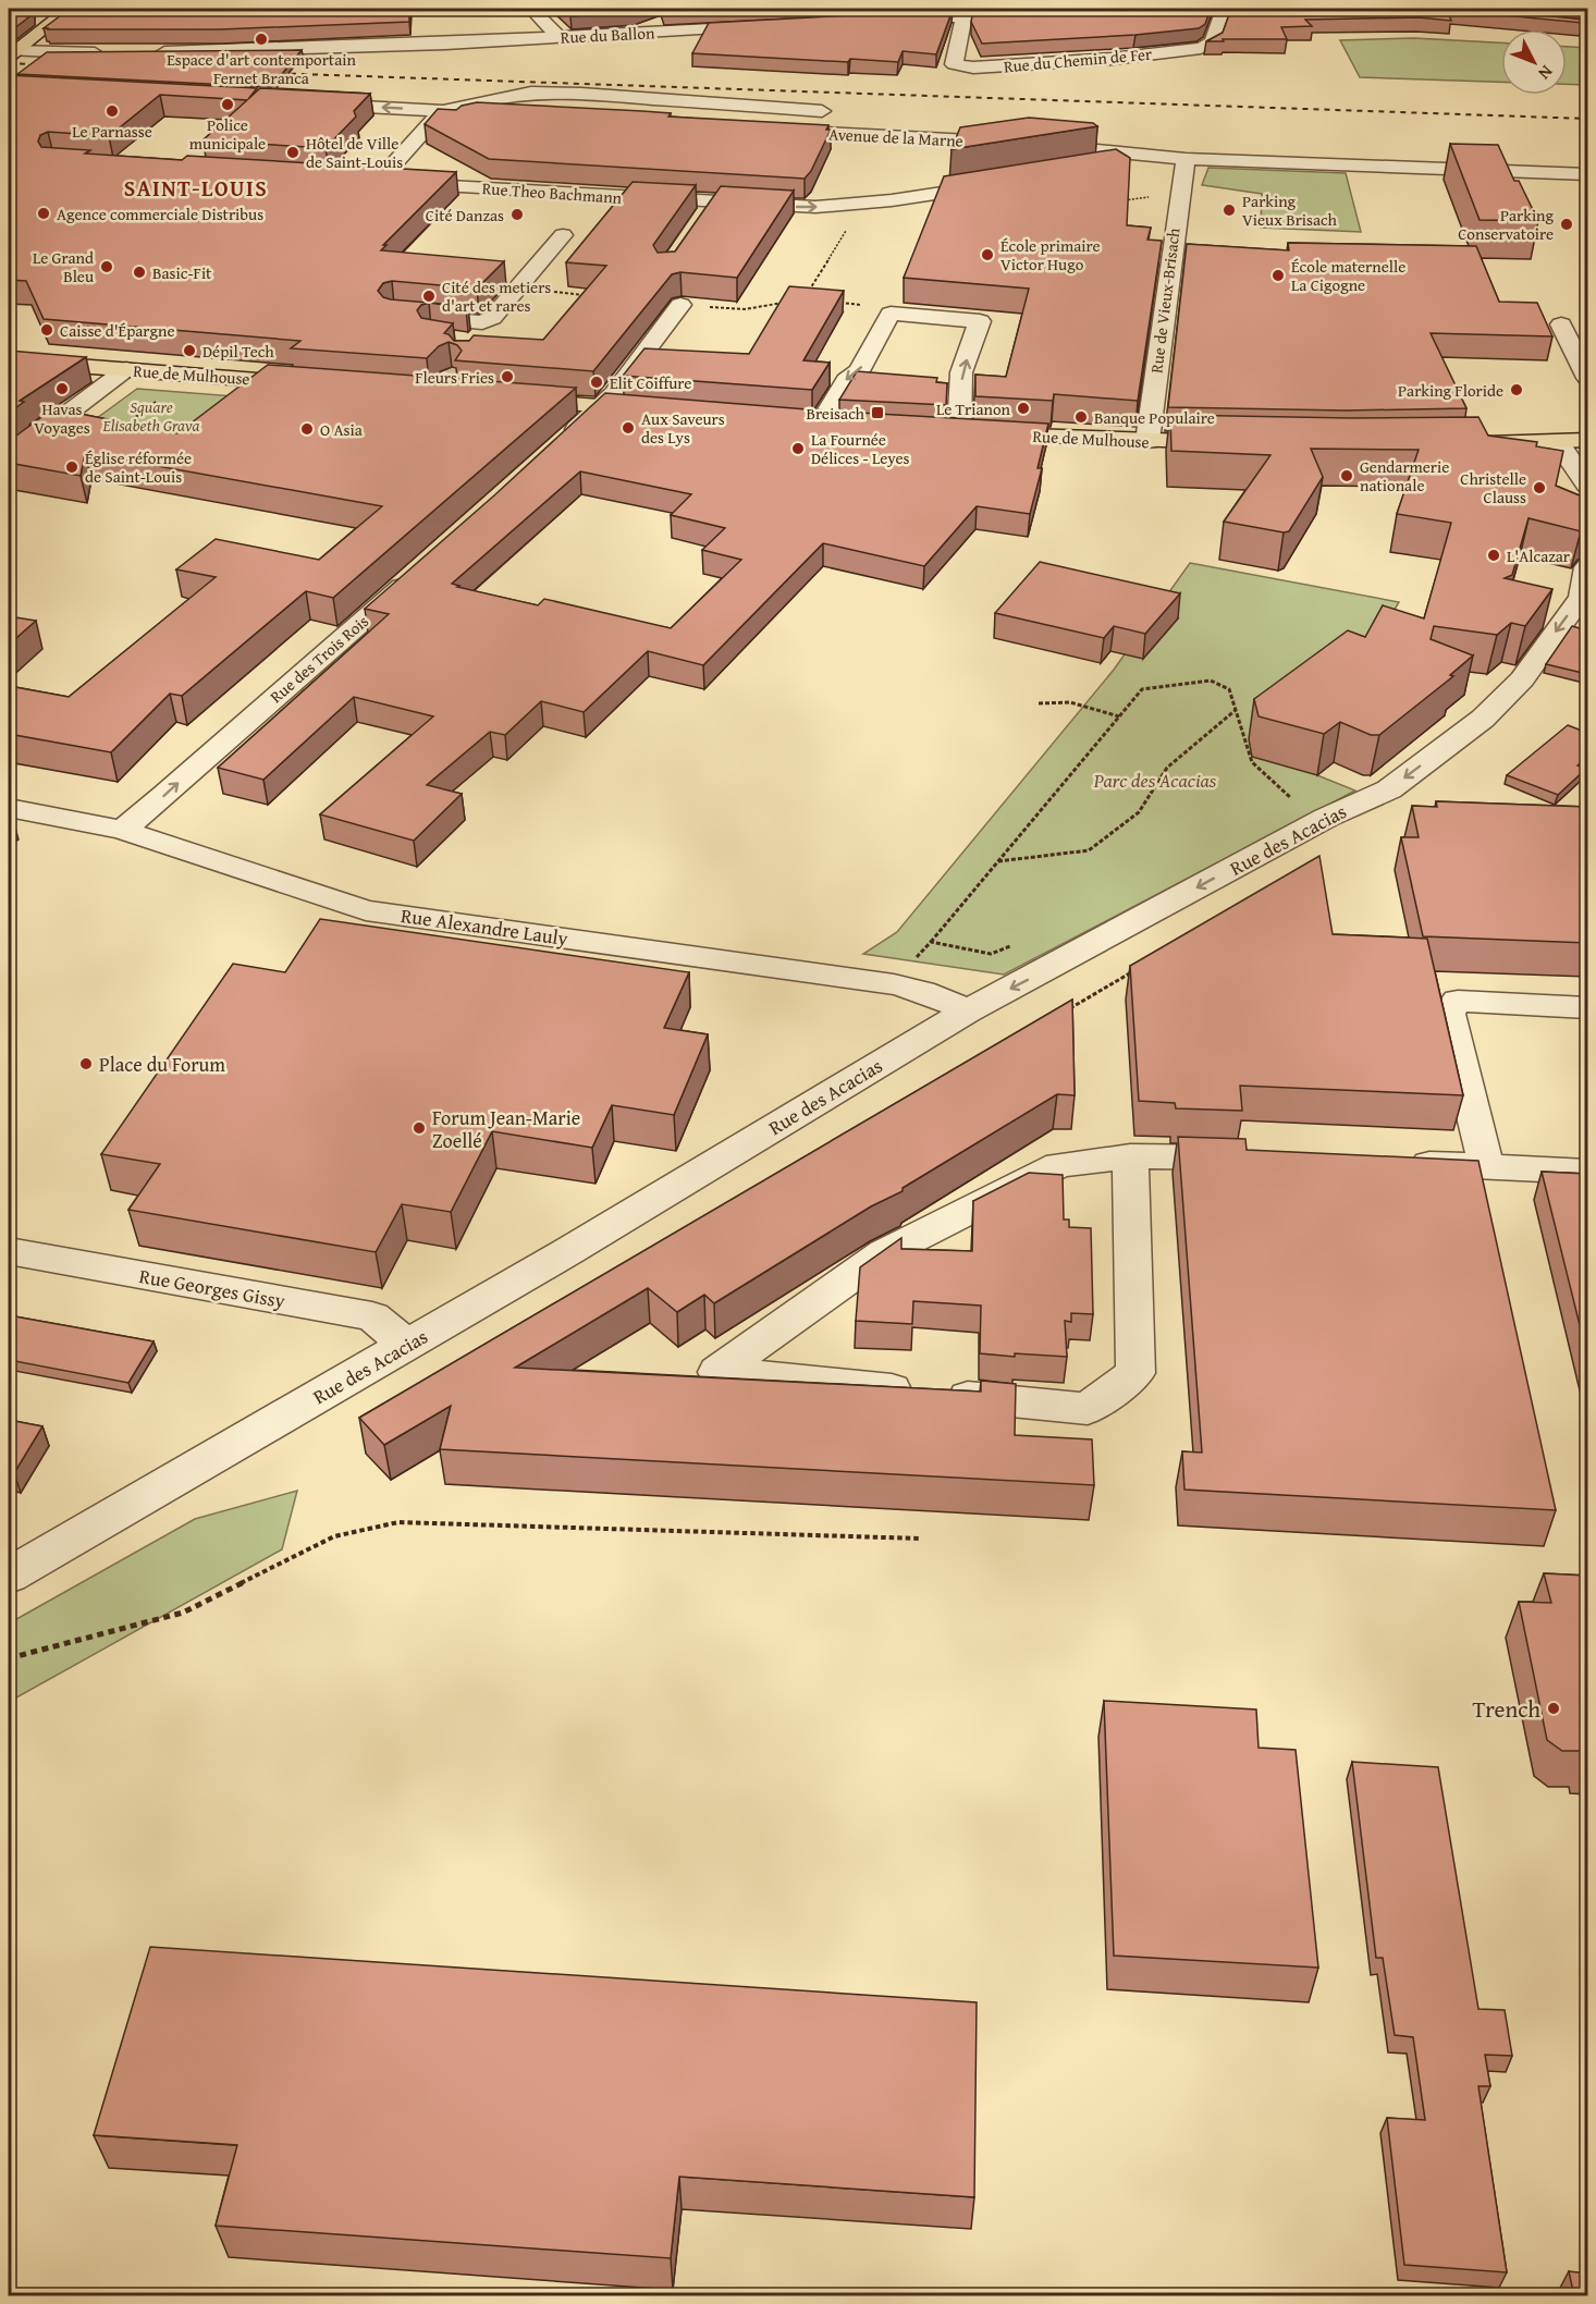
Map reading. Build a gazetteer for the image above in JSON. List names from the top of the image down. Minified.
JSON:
{"streets":{"main road":["Rue de Mulhouse"],"street":["Rue du Ballon","Rue du Chemin de Fer","Avenue de la Marne","Rue Theo Bachmann","Rue de Vieux-Brisach","Rue des Trois Rois","Rue des Acacias","Rue Alexandre Lauly","Rue Georges Gissy"]},"crossings":[["Avenue de la Marne","Rue de Vieux-Brisach"],["Rue de Vieux-Brisach","Rue de Mulhouse"],["Rue des Trois Rois","Rue Alexandre Lauly"],["Rue des Acacias","Rue Alexandre Lauly"],["Rue des Acacias","Rue Georges Gissy"]],"one_way":["Rue des Trois Rois","Rue des Acacias"],"districts":["SAINT-LOUIS"],"parks":["Square Elisabeth Grava","Parc des Acacias"],"places":{"other":["Espace d'art contemportain Fernet Branca","Police municipale","Le Parnasse","Hôtel de Ville de Saint-Louis","Parking Vieux Brisach","Agence commerciale Distribus","Cité Danzas","Parking Conservatoire","École primaire Victor Hugo","Le Grand Bleu","Basic-Fit","École maternelle La Cigogne","Cité des metiers d'art et rares","Caisse d'Épargne","Dépil Tech","Fleurs Fries","Elit Coiffure","Havas Voyages","Parking Floride","Le Trianon","Banque Populaire","Aux Saveurs des Lys","O Asia","La Fournée Délices - Leyes","Église réformée de Saint-Louis","Gendarmerie nationale","Christelle Clauss","L'Alcazar","Place du Forum","Forum Jean-Marie Zoellé","Trench"],"transit":["Breisach"]},"north":"bottom right"}
